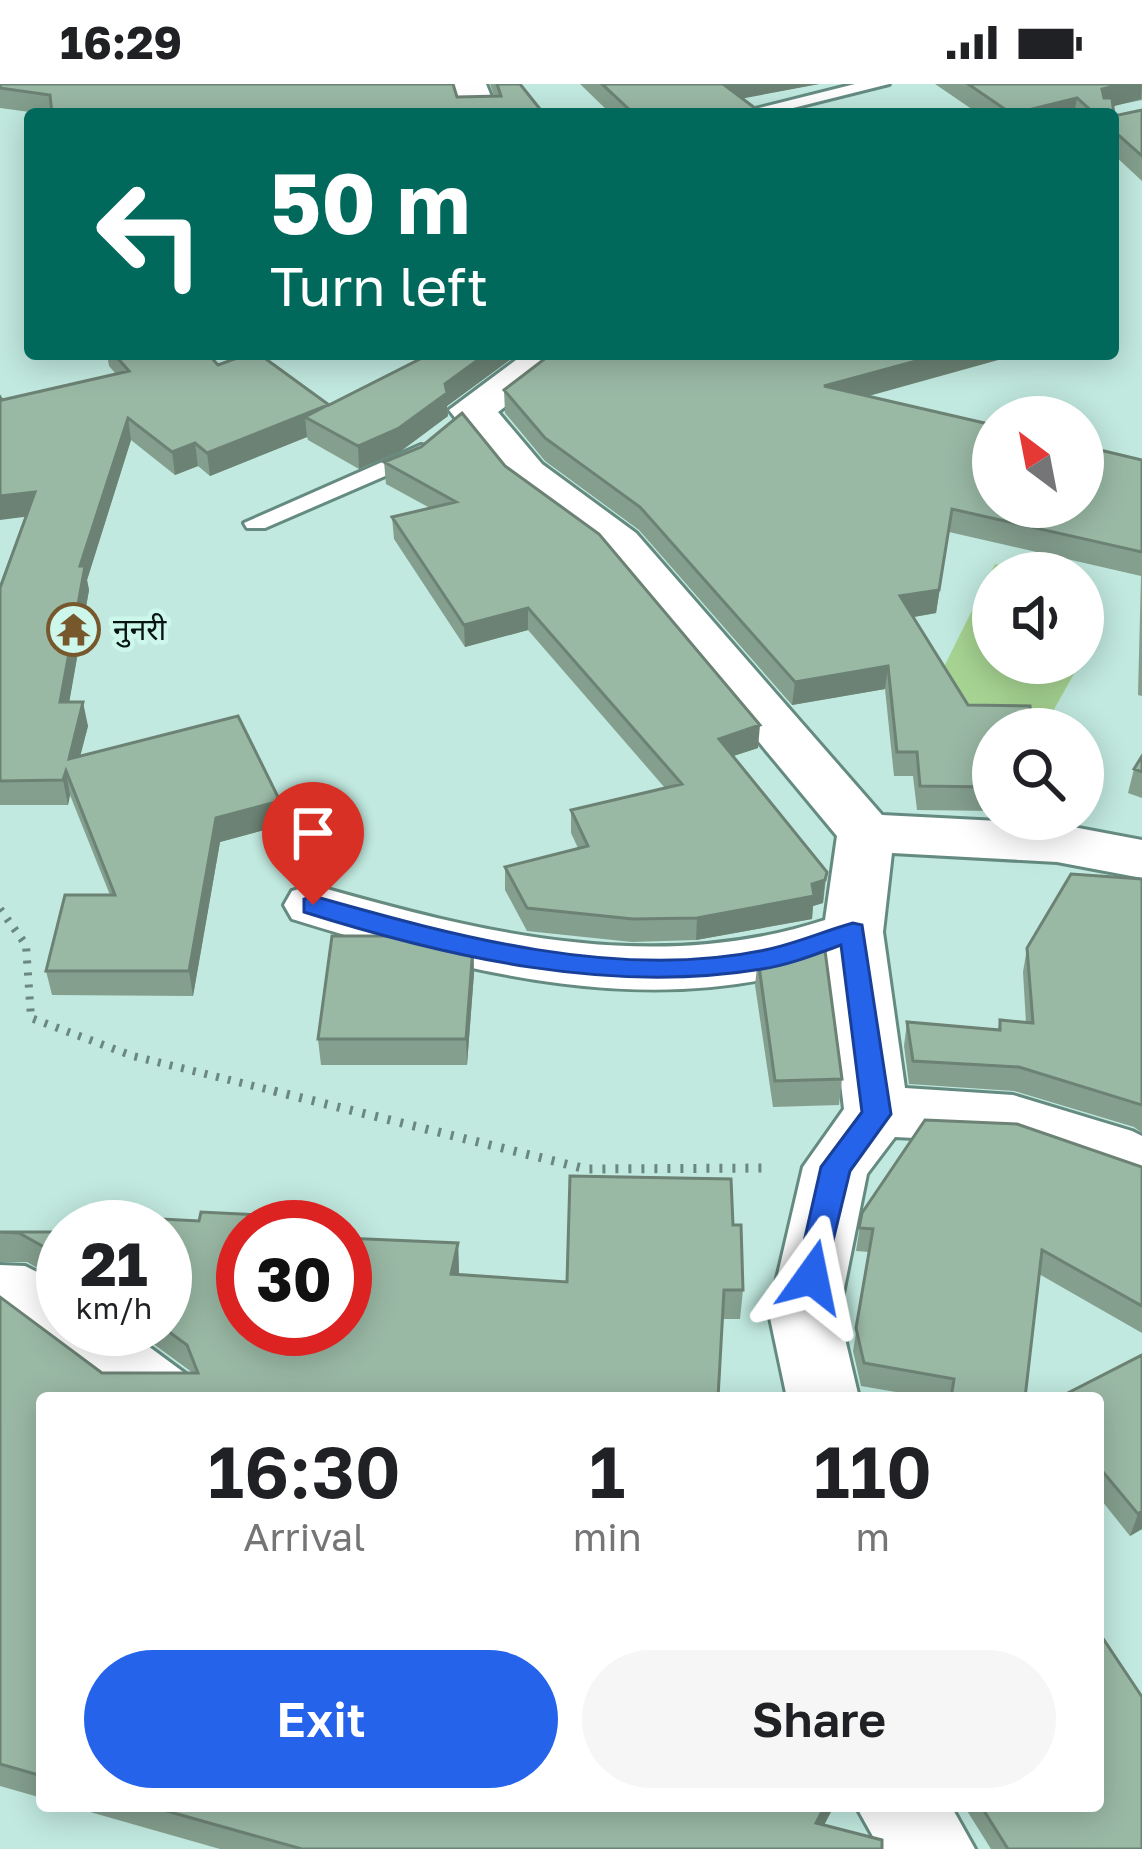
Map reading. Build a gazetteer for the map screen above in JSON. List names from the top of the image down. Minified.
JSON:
{"places":{"temple":["नुनरी"]},"north":"top left","page":{"status":"16:29","turn":["50 m","Turn left"],"speed":"21 km/h","limit":"30","eta":["16:30","Arrival","1","min","110","m"],"buttons":["Exit","Share"]}}
